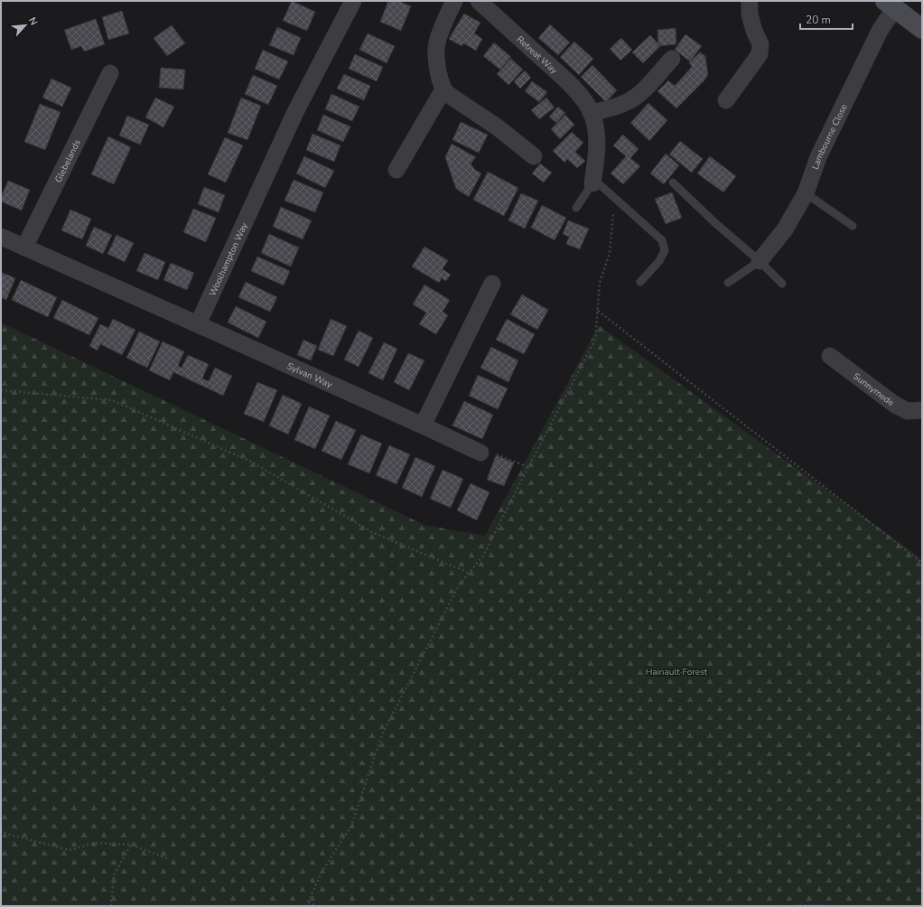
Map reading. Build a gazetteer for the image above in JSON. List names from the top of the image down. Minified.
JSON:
{"streets":{"street":["Retreat Way","Lambourne Close","Glebelands","Woolhampton Way","Sylvan Way","Sunnymede"]},"crossings":[["Woolhampton Way","Sylvan Way"]],"parks":["Hainault Forest"],"scale_bar":"20 m","north":"top right"}
